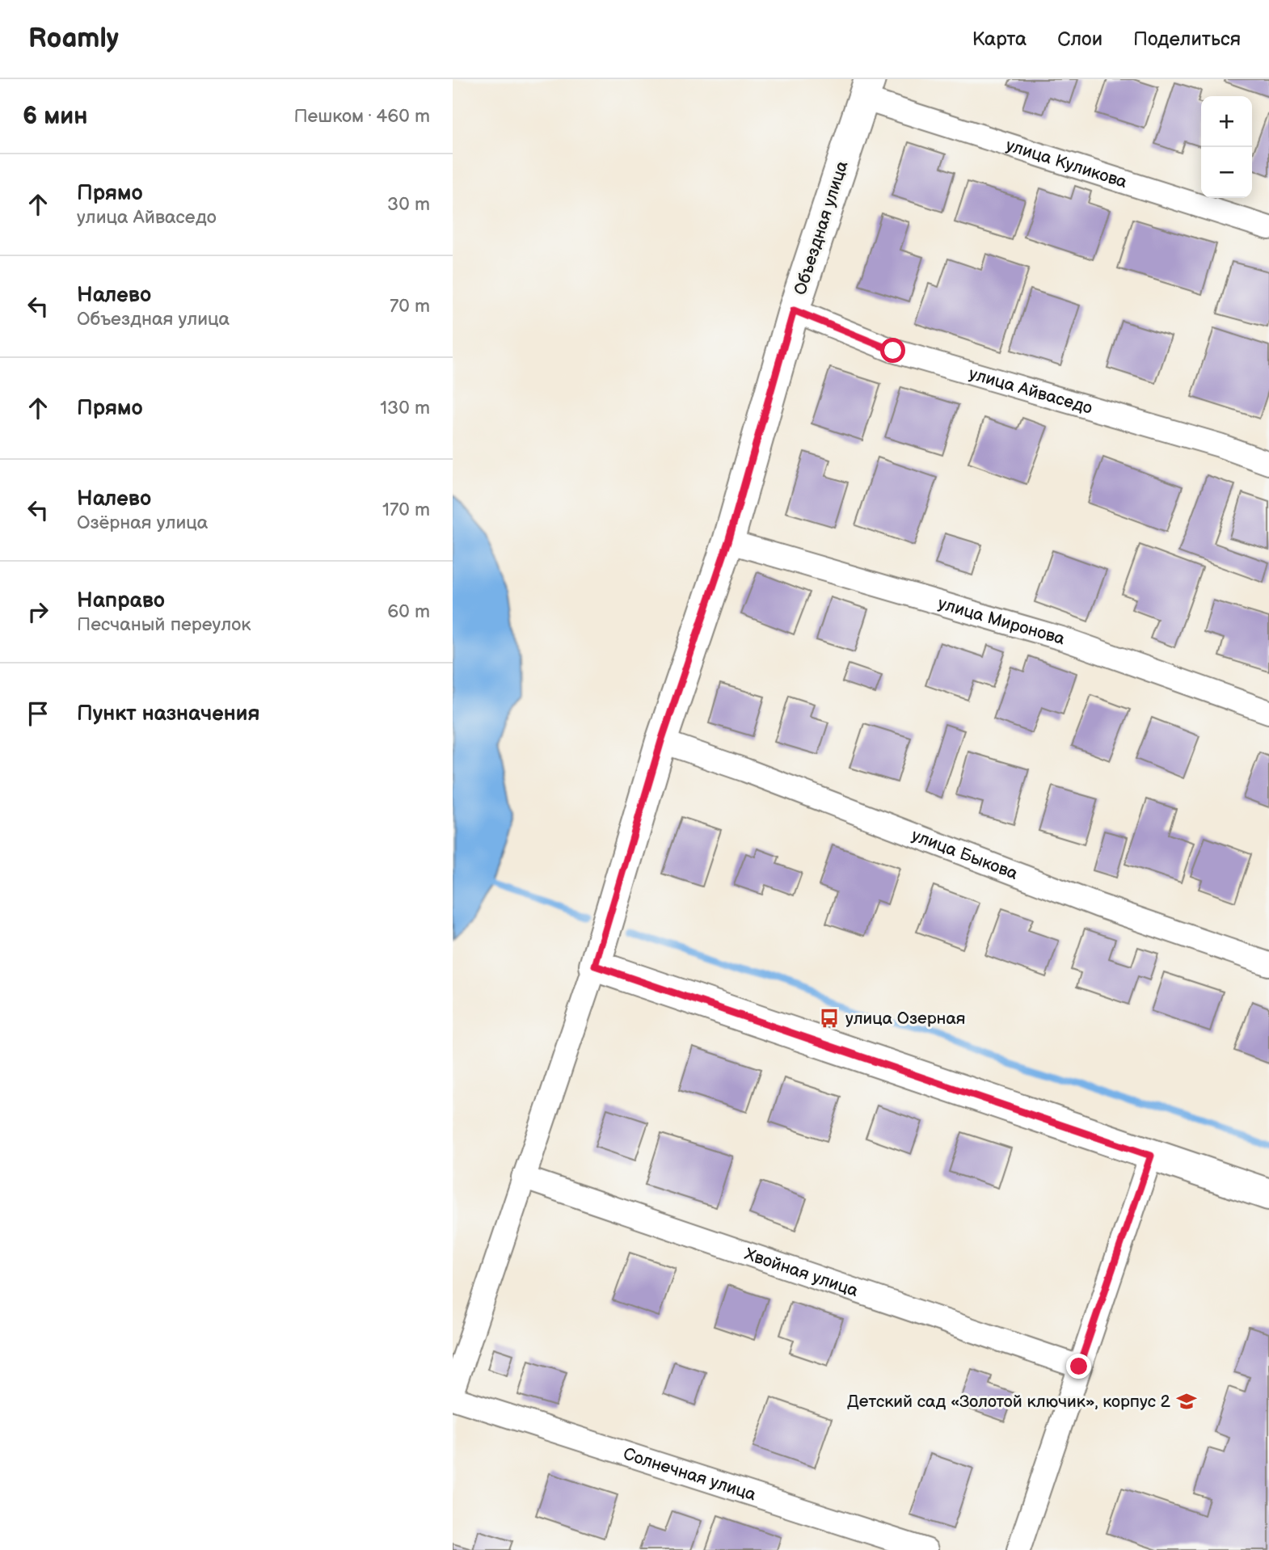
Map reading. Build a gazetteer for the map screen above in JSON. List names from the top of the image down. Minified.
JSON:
{"streets":{"main road":["Объездная улица"],"street":["улица Куликова","улица Айваседо","улица Миронова","улица Быкова","Хвойная улица","Солнечная улица"]},"crossings":[["улица Куликова","Объездная улица"],["Объездная улица","улица Айваседо"],["Объездная улица","улица Миронова"],["Объездная улица","улица Быкова"]],"places":{"bus stop":["улица Озерная"],"school or university":["Детский сад «Золотой ключик», корпус 2"]},"page":{"header":"Roamly","nav":["Карта","Слои","Поделиться"],"heading":["6 мин","Пешком · 460 m"],"map_buttons":["+","−"],"list":[["Прямо","улица Айваседо","30 m"],["Налево","Объездная улица","70 m"],["Прямо","130 m"],["Налево","Озёрная улица","170 m"],["Направо","Песчаный переулок","60 m"],"Пункт назначения"]}}
